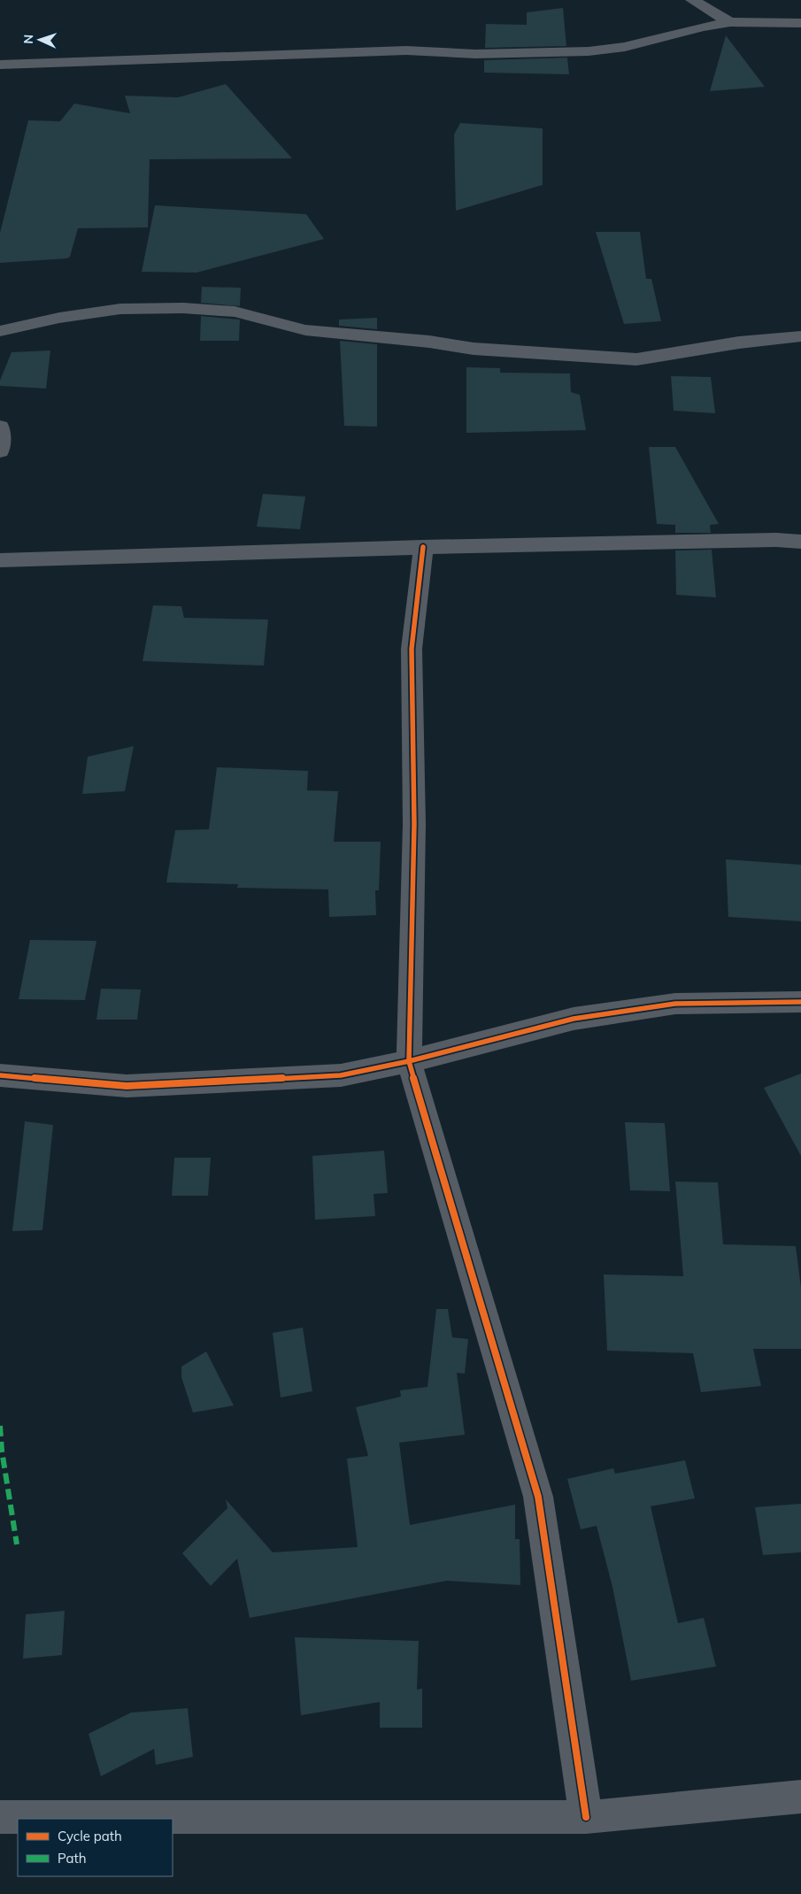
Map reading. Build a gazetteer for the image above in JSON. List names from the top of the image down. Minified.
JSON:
{"legend":["Cycle path","Path"],"north":"left"}
